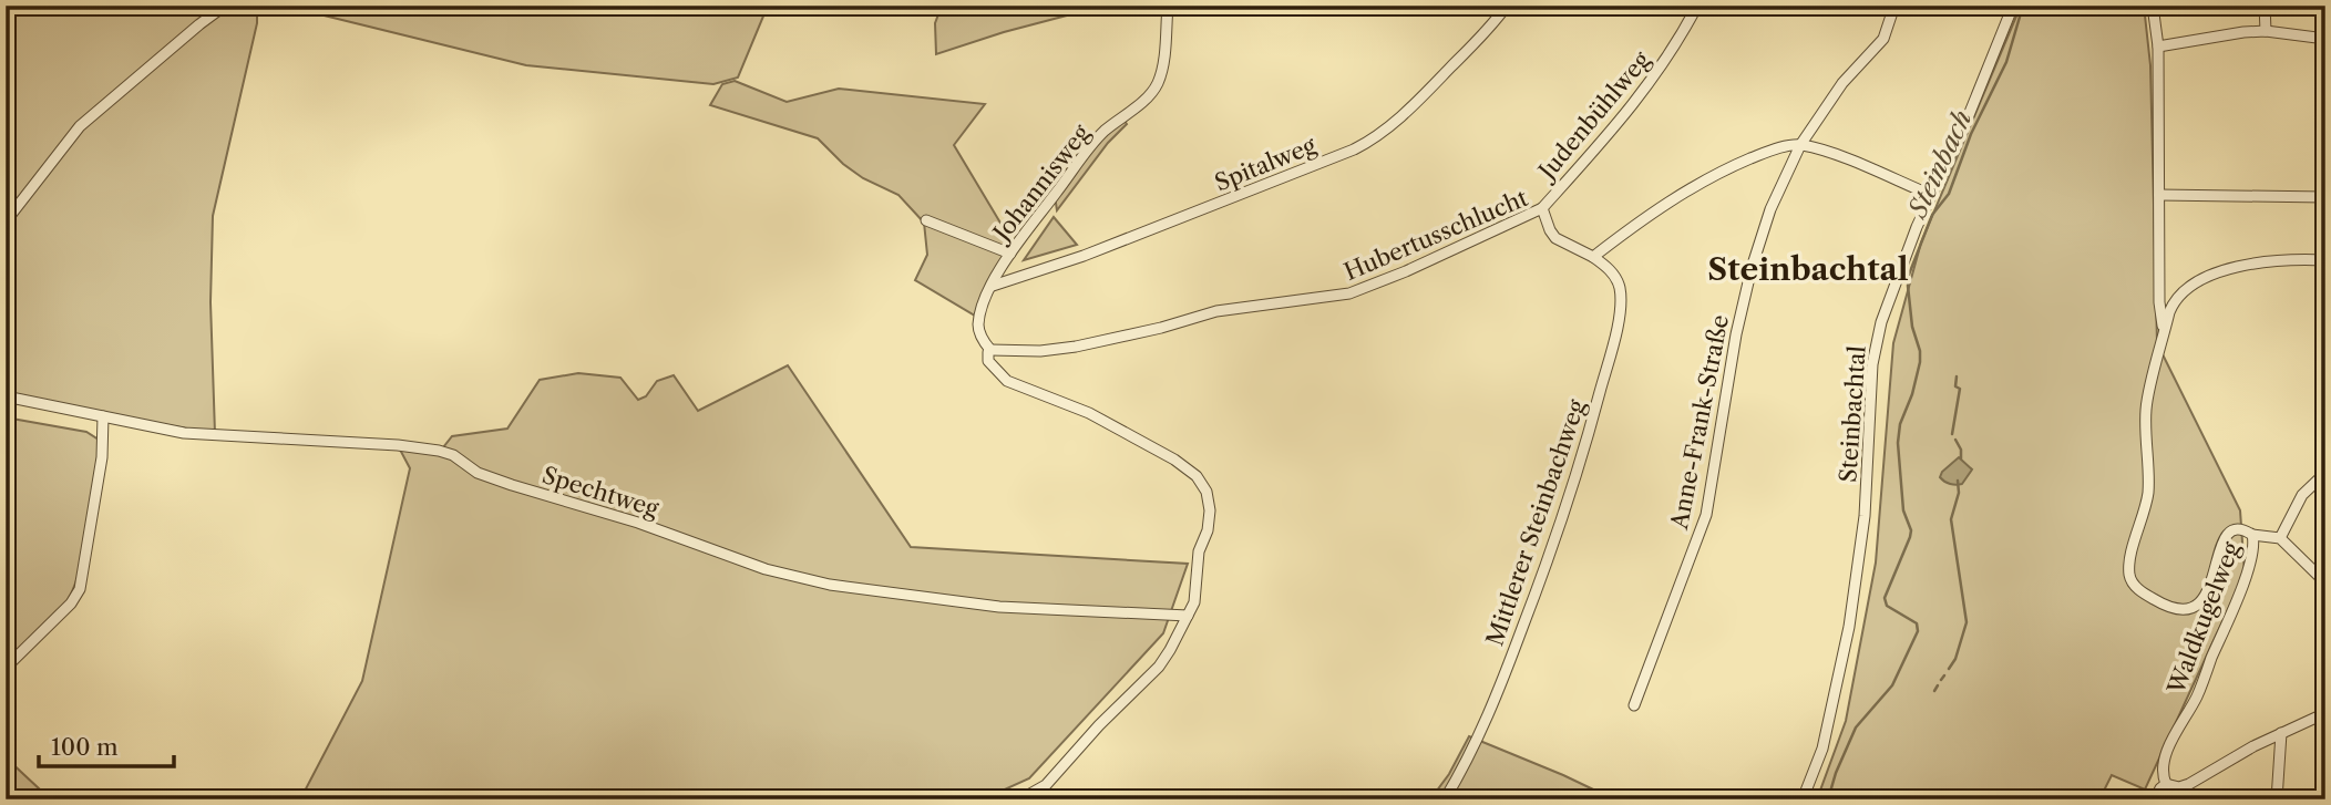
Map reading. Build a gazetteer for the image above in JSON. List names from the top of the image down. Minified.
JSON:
{"streets":{"street":["Judenbühlweg","Spitalweg","Johannisweg","Hubertusschlucht","Steinbachtal","Anne-Frank-Straße","Spechtweg","Mittlerer Steinbachweg","Waldkugelweg"]},"crossings":[["Judenbühlweg","Hubertusschlucht"],["Spitalweg","Johannisweg"],["Johannisweg","Hubertusschlucht"],["Johannisweg","Spechtweg"],["Hubertusschlucht","Mittlerer Steinbachweg"]],"districts":["Steinbachtal"],"water":["Steinbach"],"scale_bar":"100 m"}
